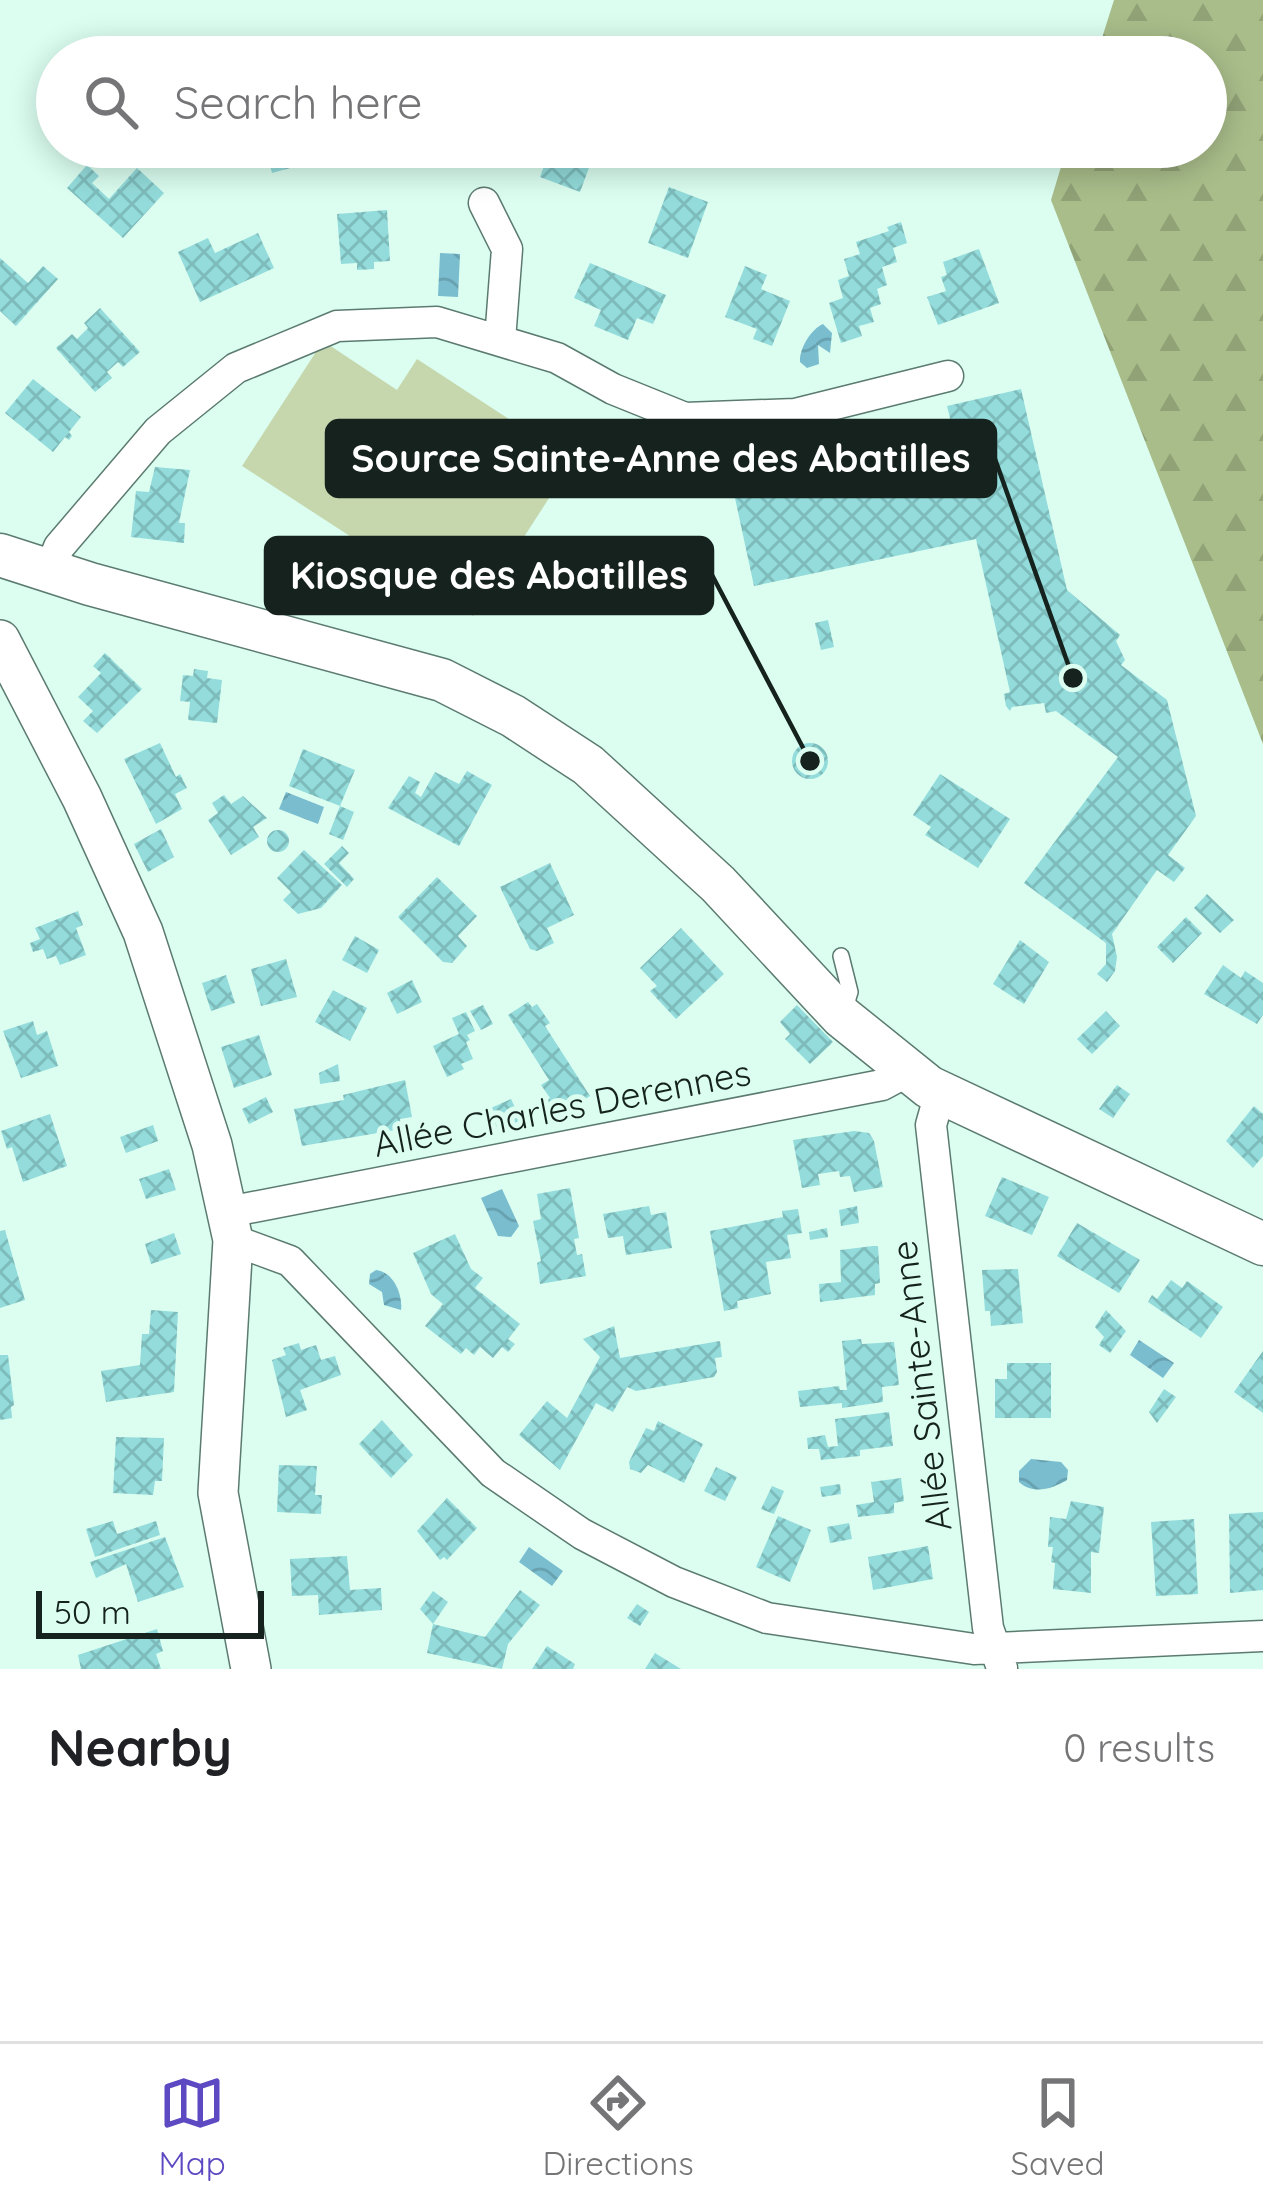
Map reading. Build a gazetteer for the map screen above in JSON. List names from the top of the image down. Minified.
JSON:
{"streets":{"street":["Allée Charles Derennes","Allée Sainte-Anne"]},"crossings":[["Allée Charles Derennes","Allée Sainte-Anne"]],"places":["Source Sainte-Anne des Abatilles","Kiosque des Abatilles"],"scale_bar":"50 m","page":{"search":"Search here","scale":"50 m","heading":["Nearby","0 results"],"nav":["Map","Directions","Saved"]}}
